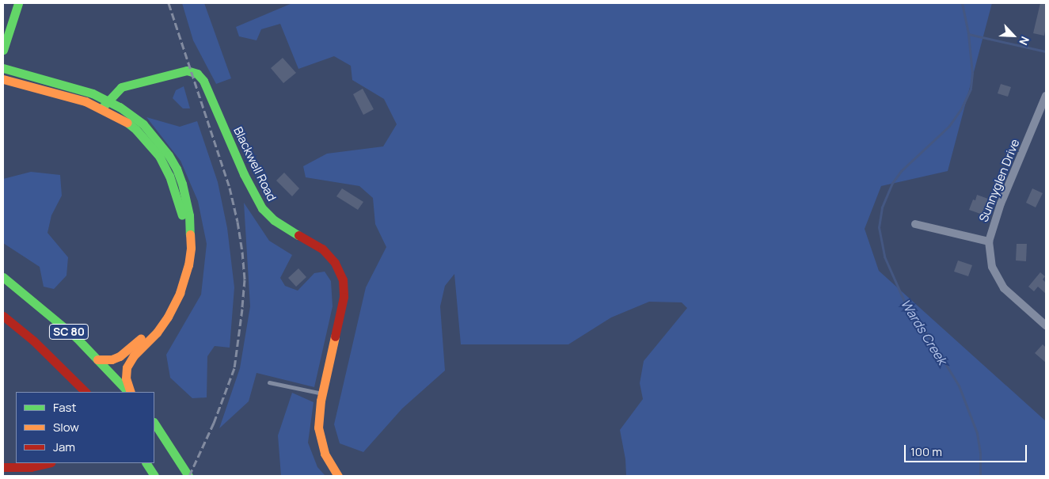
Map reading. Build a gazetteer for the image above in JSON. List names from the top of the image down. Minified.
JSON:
{"streets":{"main road":["Blackwell Road","SC 80"],"street":["Sunnyglen Drive"]},"water":["Wards Creek"],"legend":["Fast","Slow","Jam"],"scale_bar":"100 m","north":"bottom right"}
